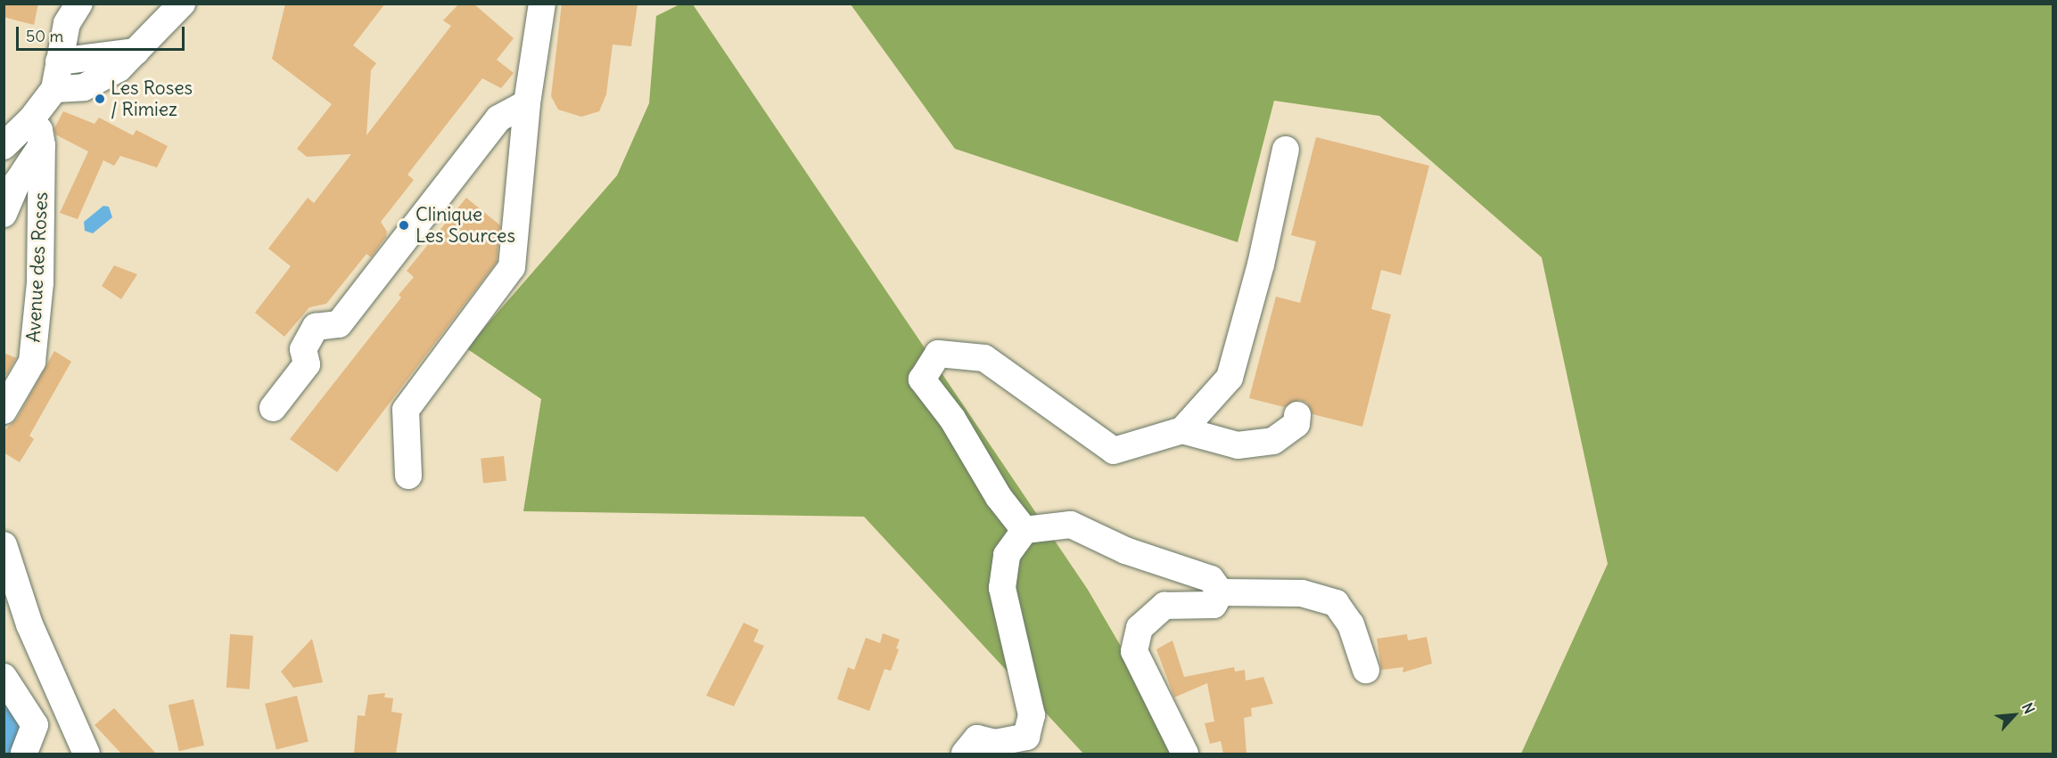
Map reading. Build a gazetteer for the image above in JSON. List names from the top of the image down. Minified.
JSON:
{"streets":{"street":["Avenue des Roses"]},"places":["Les Roses / Rimiez","Clinique Les Sources"],"scale_bar":"50 m","north":"top right"}
